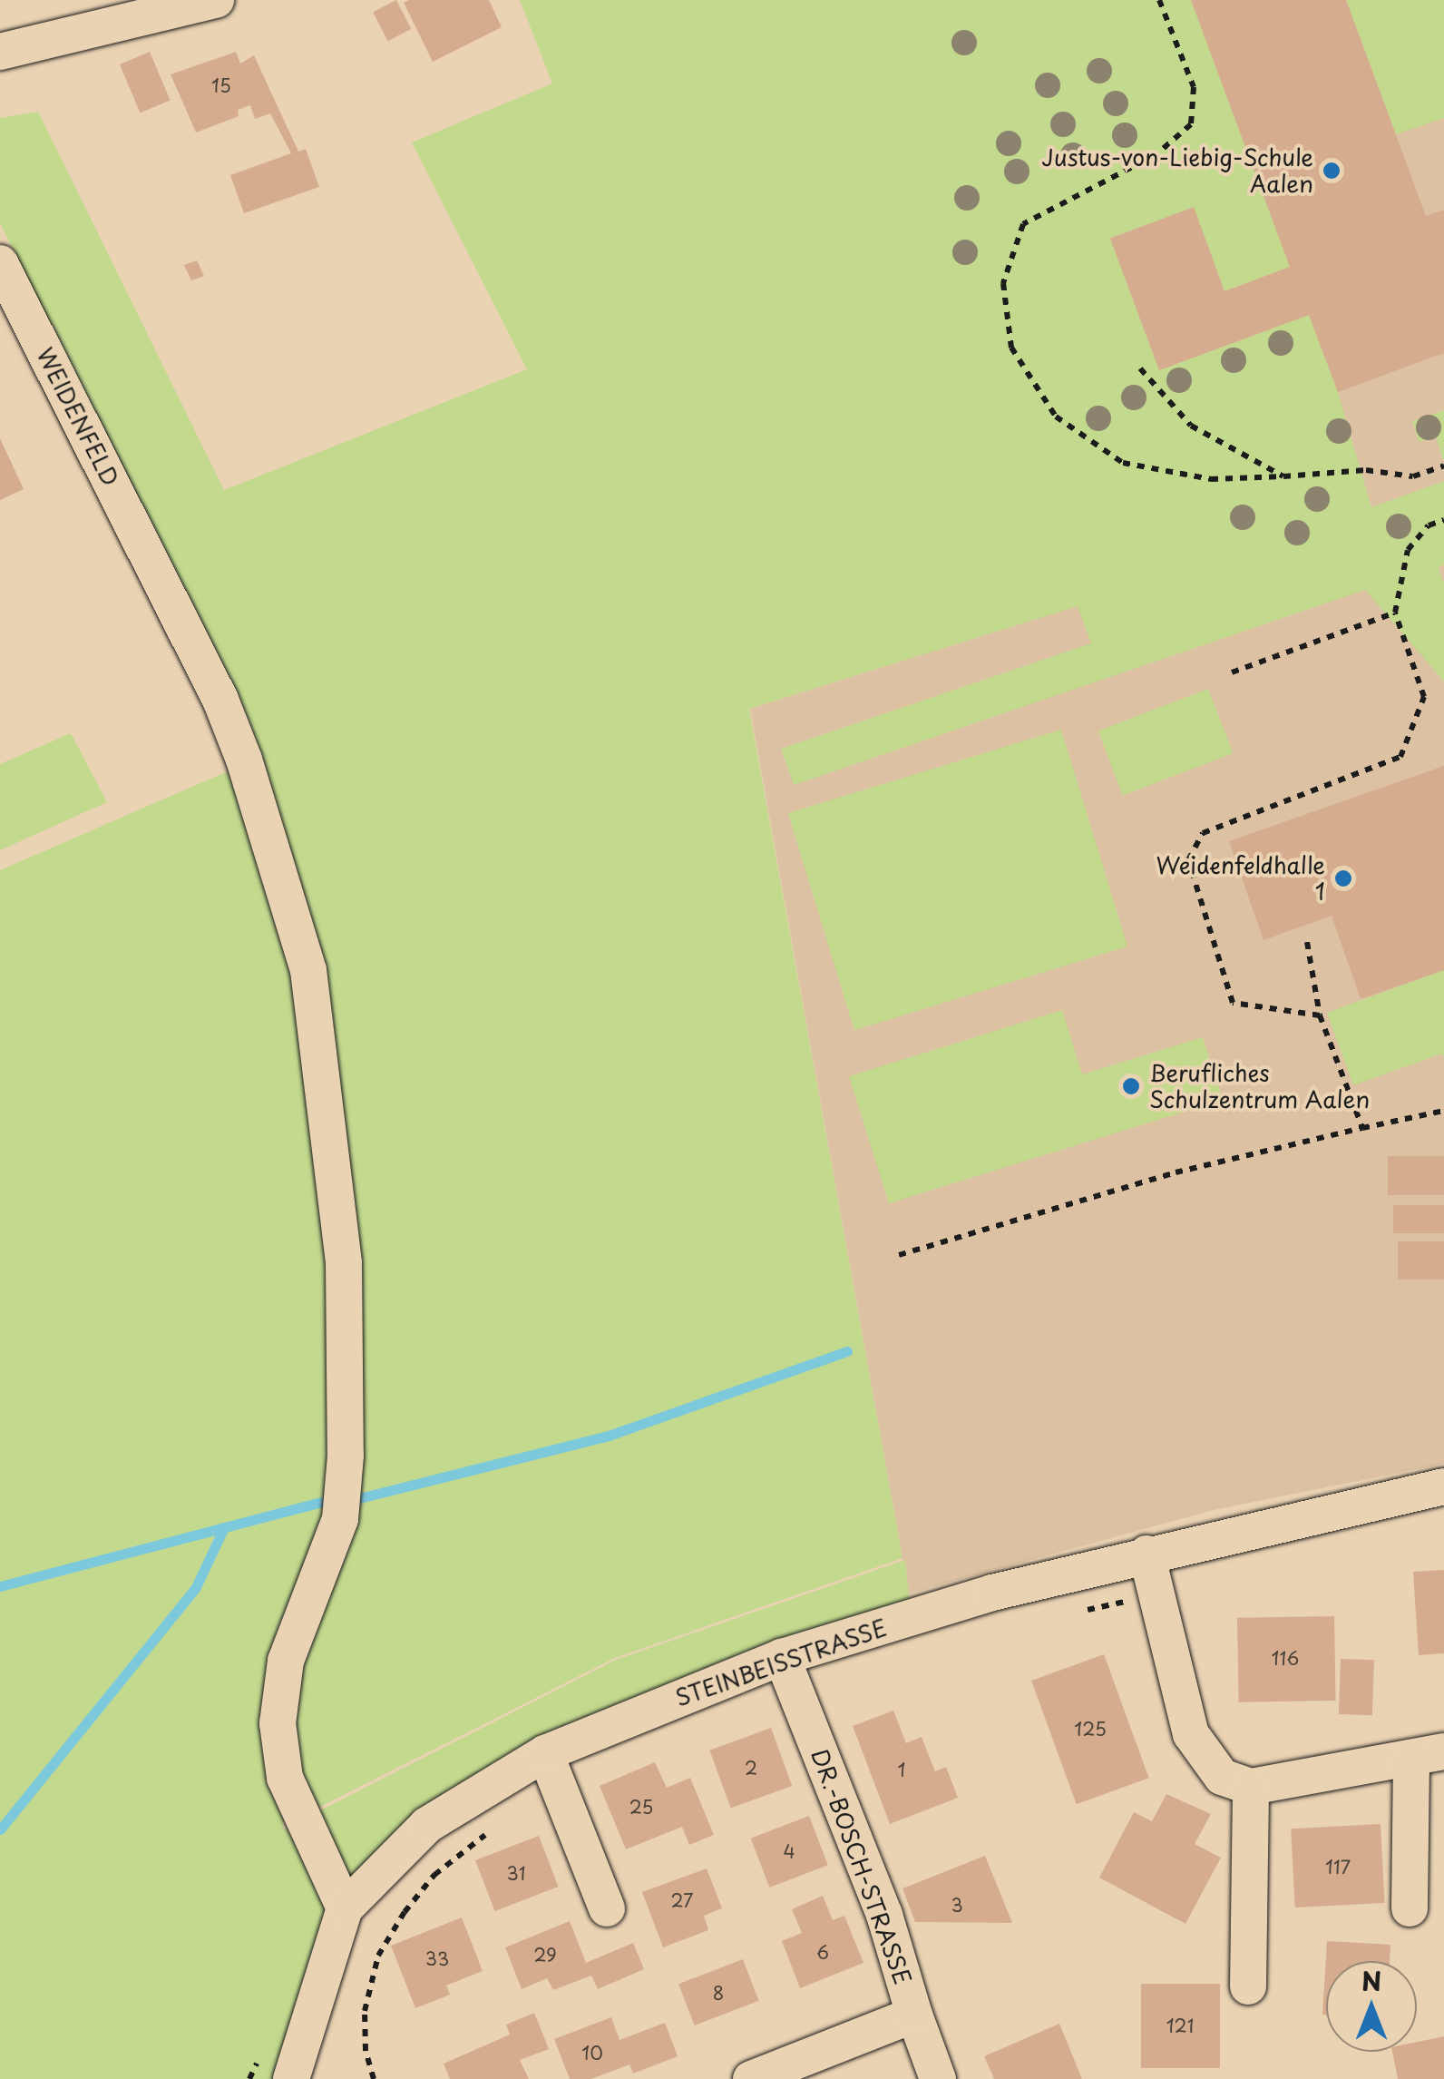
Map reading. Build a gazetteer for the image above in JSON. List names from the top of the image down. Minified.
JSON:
{"streets":{"street":["WEIDENFELD","STEINBEISSTRASSE","DR.-BOSCH-STRASSE"]},"crossings":[["WEIDENFELD","STEINBEISSTRASSE"],["STEINBEISSTRASSE","DR.-BOSCH-STRASSE"]],"places":["Justus-von-Liebig-Schule Aalen","Weidenfeldhalle 1","Berufliches Schulzentrum Aalen"],"house_numbers":["15","116","125","2","1","25","4","117","31","27","3","6","29","33","8","121","10"],"north":"top"}
